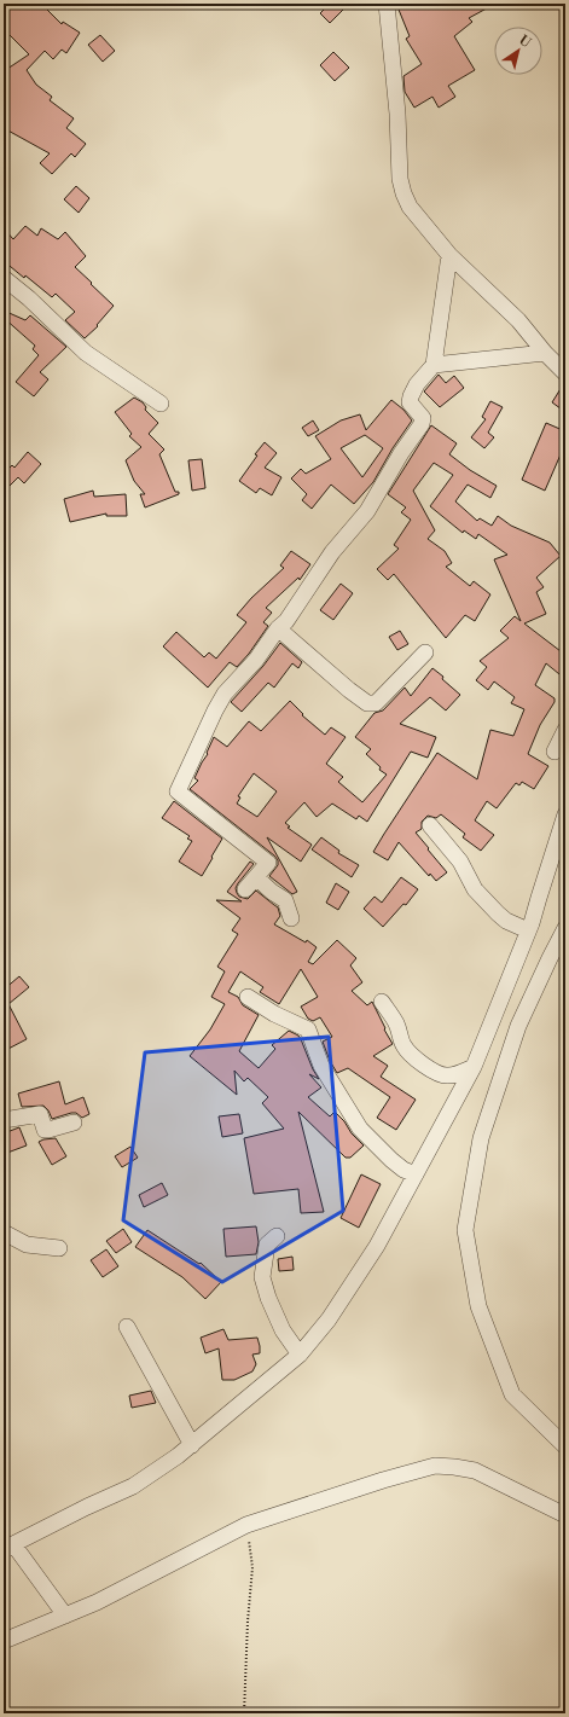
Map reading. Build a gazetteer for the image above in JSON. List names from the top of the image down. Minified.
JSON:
{"north":"top right"}
